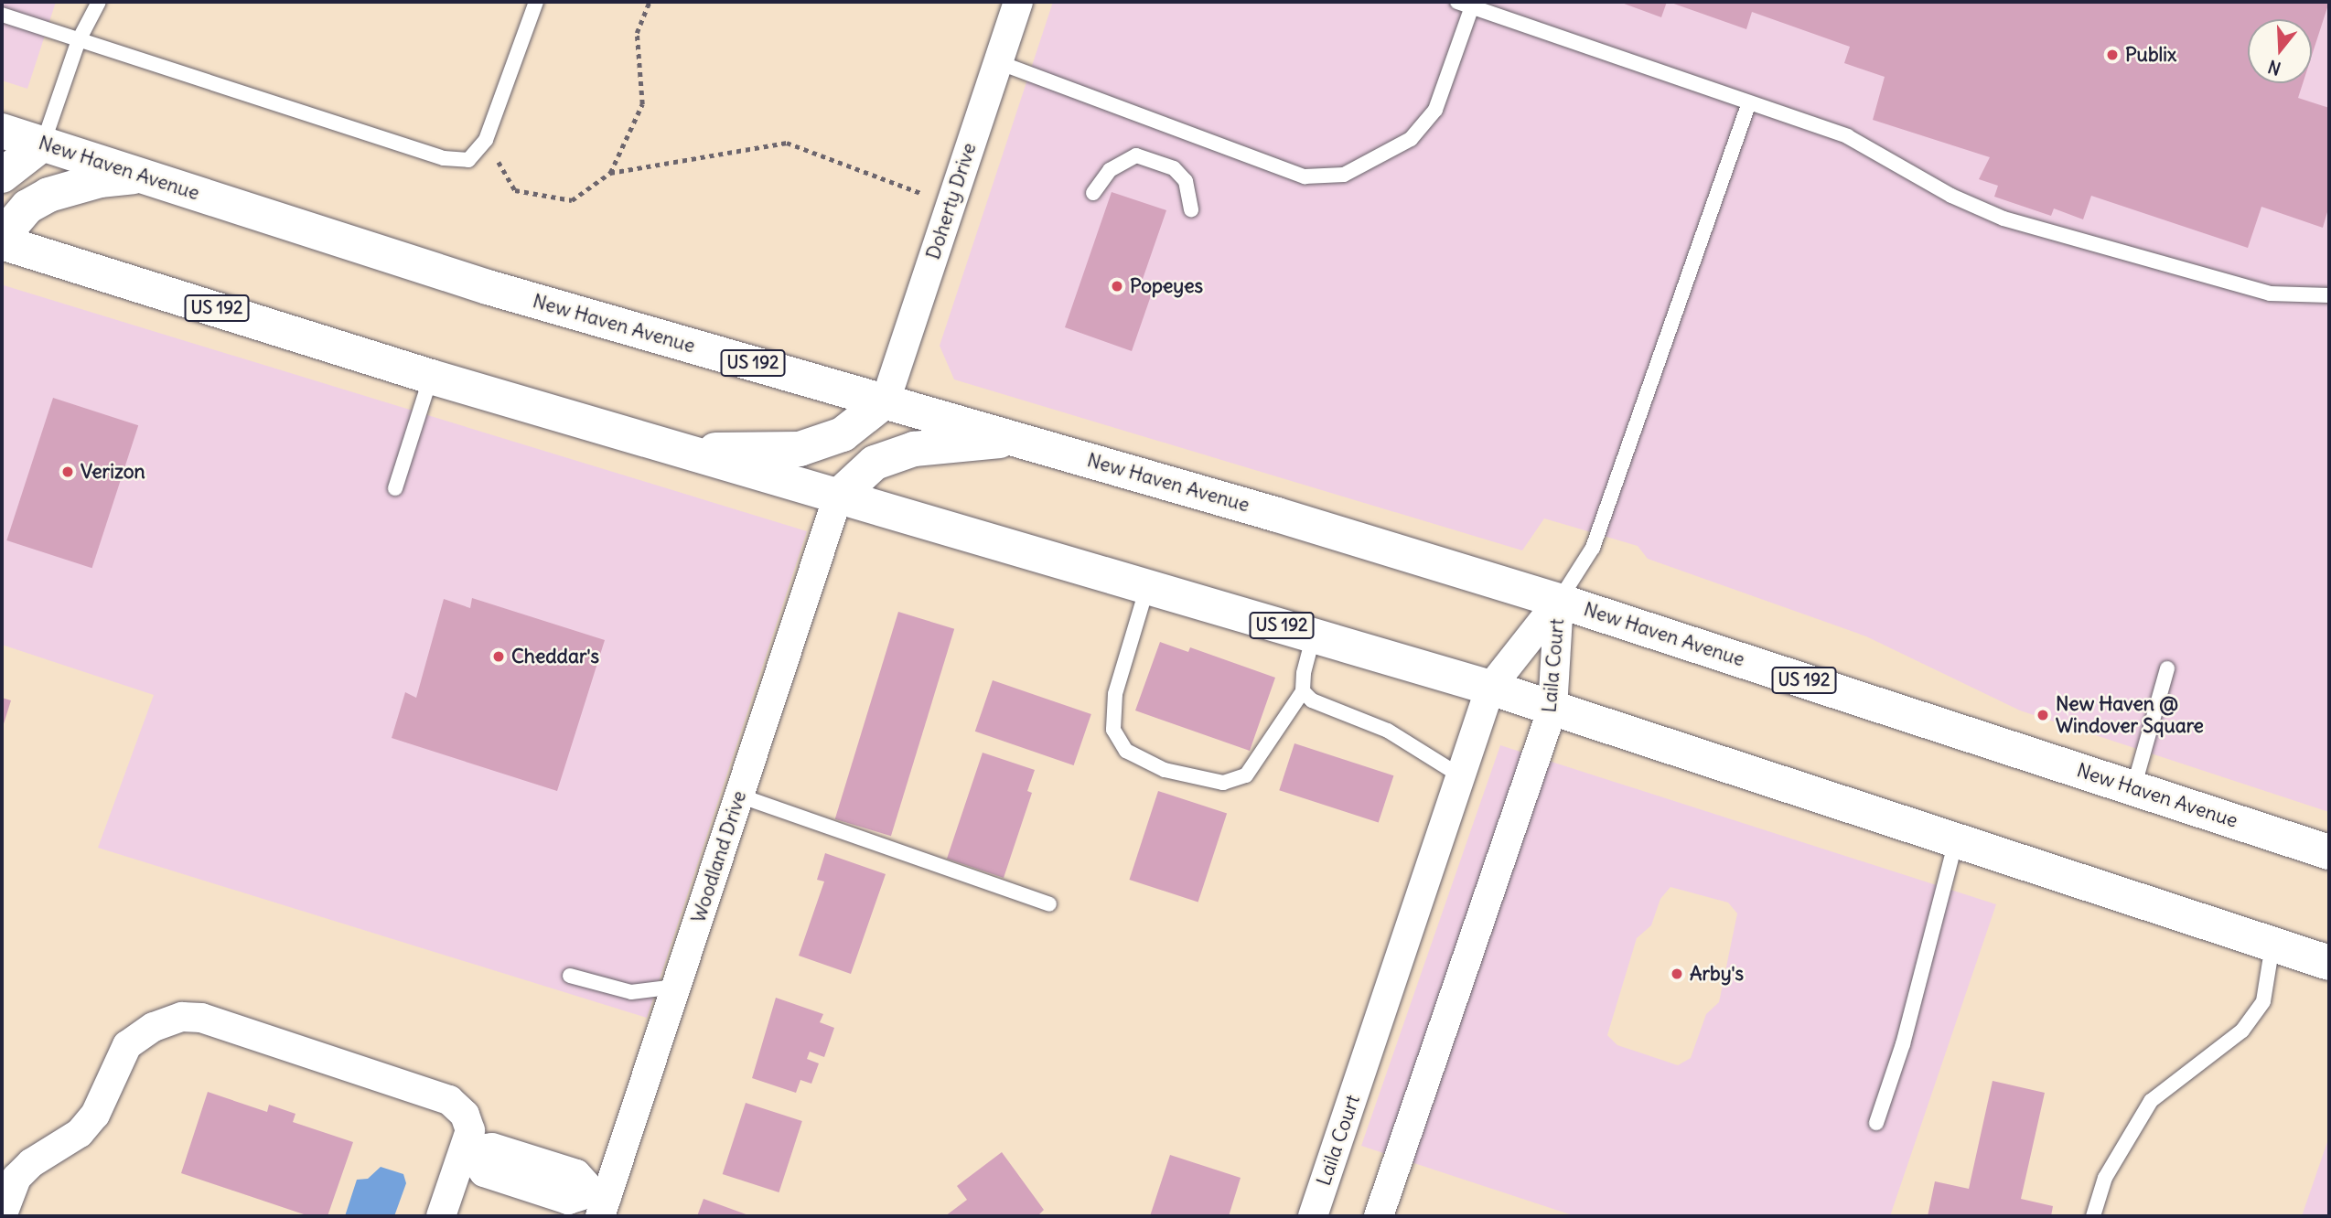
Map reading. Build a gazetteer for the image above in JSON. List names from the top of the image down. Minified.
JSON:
{"streets":{"main road":["New Haven Avenue","US 192"],"street":["Doherty Drive","Laila Court","Woodland Drive"]},"crossings":[["New Haven Avenue","Doherty Drive"],["New Haven Avenue","Laila Court"],["US 192","Laila Court"],["US 192","Woodland Drive"]],"places":["Publix","Popeyes","Verizon","Cheddar's","New Haven @ Windover Square","Arby's"],"north":"bottom"}
